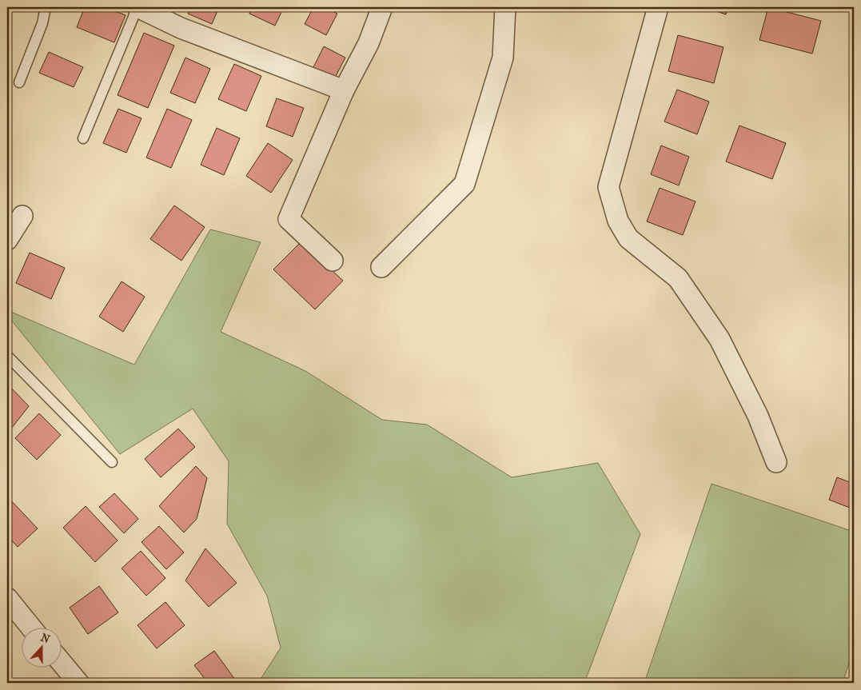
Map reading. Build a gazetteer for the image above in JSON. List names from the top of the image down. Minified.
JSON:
{"north":"top"}
